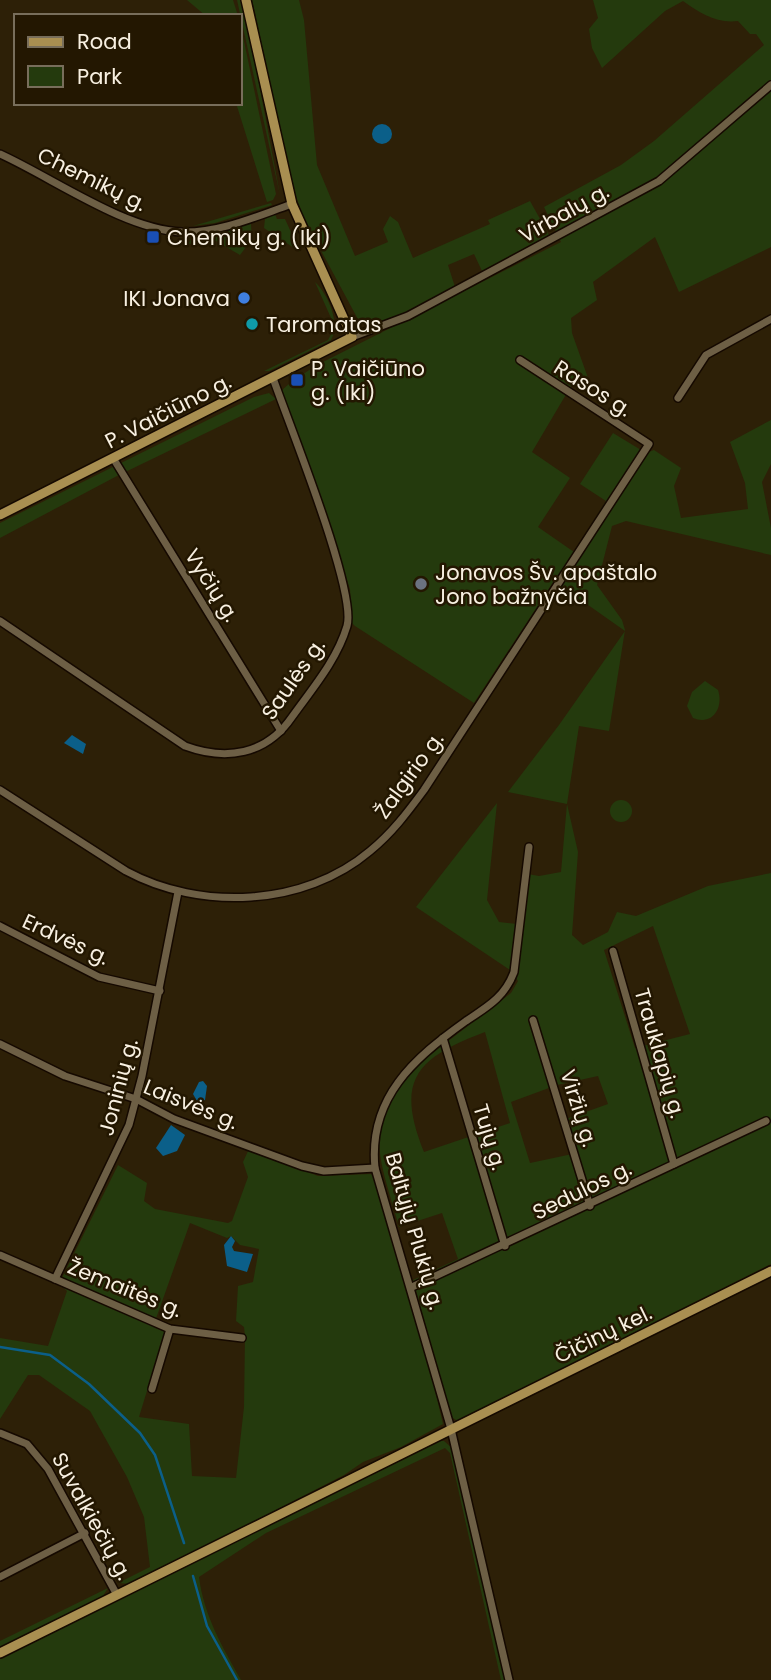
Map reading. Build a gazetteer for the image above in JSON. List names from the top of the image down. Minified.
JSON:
{"streets":{"main road":["P. Vaičiūno g.","Čičinų kel."],"street":["Chemikų g.","Virbalų g.","Rasos g.","Vyčių g.","Saulės g.","Žalgirio g.","Erdvės g.","Trauklapių g.","Joninių g.","Laisvės g.","Viržių g.","Tujų g.","Sedulos g.","Baltųjų Plukių g.","Žemaitės g.","Suvalkiečių g."]},"crossings":[["Virbalų g.","P. Vaičiūno g."],["Rasos g.","Žalgirio g."],["P. Vaičiūno g.","Vyčių g."],["P. Vaičiūno g.","Saulės g."],["Vyčių g.","Saulės g."],["Žalgirio g.","Joninių g."],["Erdvės g.","Joninių g."],["Trauklapių g.","Sedulos g."],["Joninių g.","Laisvės g."],["Joninių g.","Žemaitės g."],["Laisvės g.","Baltųjų Plukių g."],["Viržių g.","Sedulos g."],["Tujų g.","Sedulos g."],["Tujų g.","Baltųjų Plukių g."],["Sedulos g.","Baltųjų Plukių g."],["Baltųjų Plukių g.","Čičinų kel."],["Čičinų kel.","Suvalkiečių g."]],"places":{"transit":["Chemikų g. (Iki)","P. Vaičiūno g. (Iki)"],"other":["IKI Jonava","Taromatas","Jonavos Šv. apaštalo Jono bažnyčia"]},"legend":["Road","Park"]}
